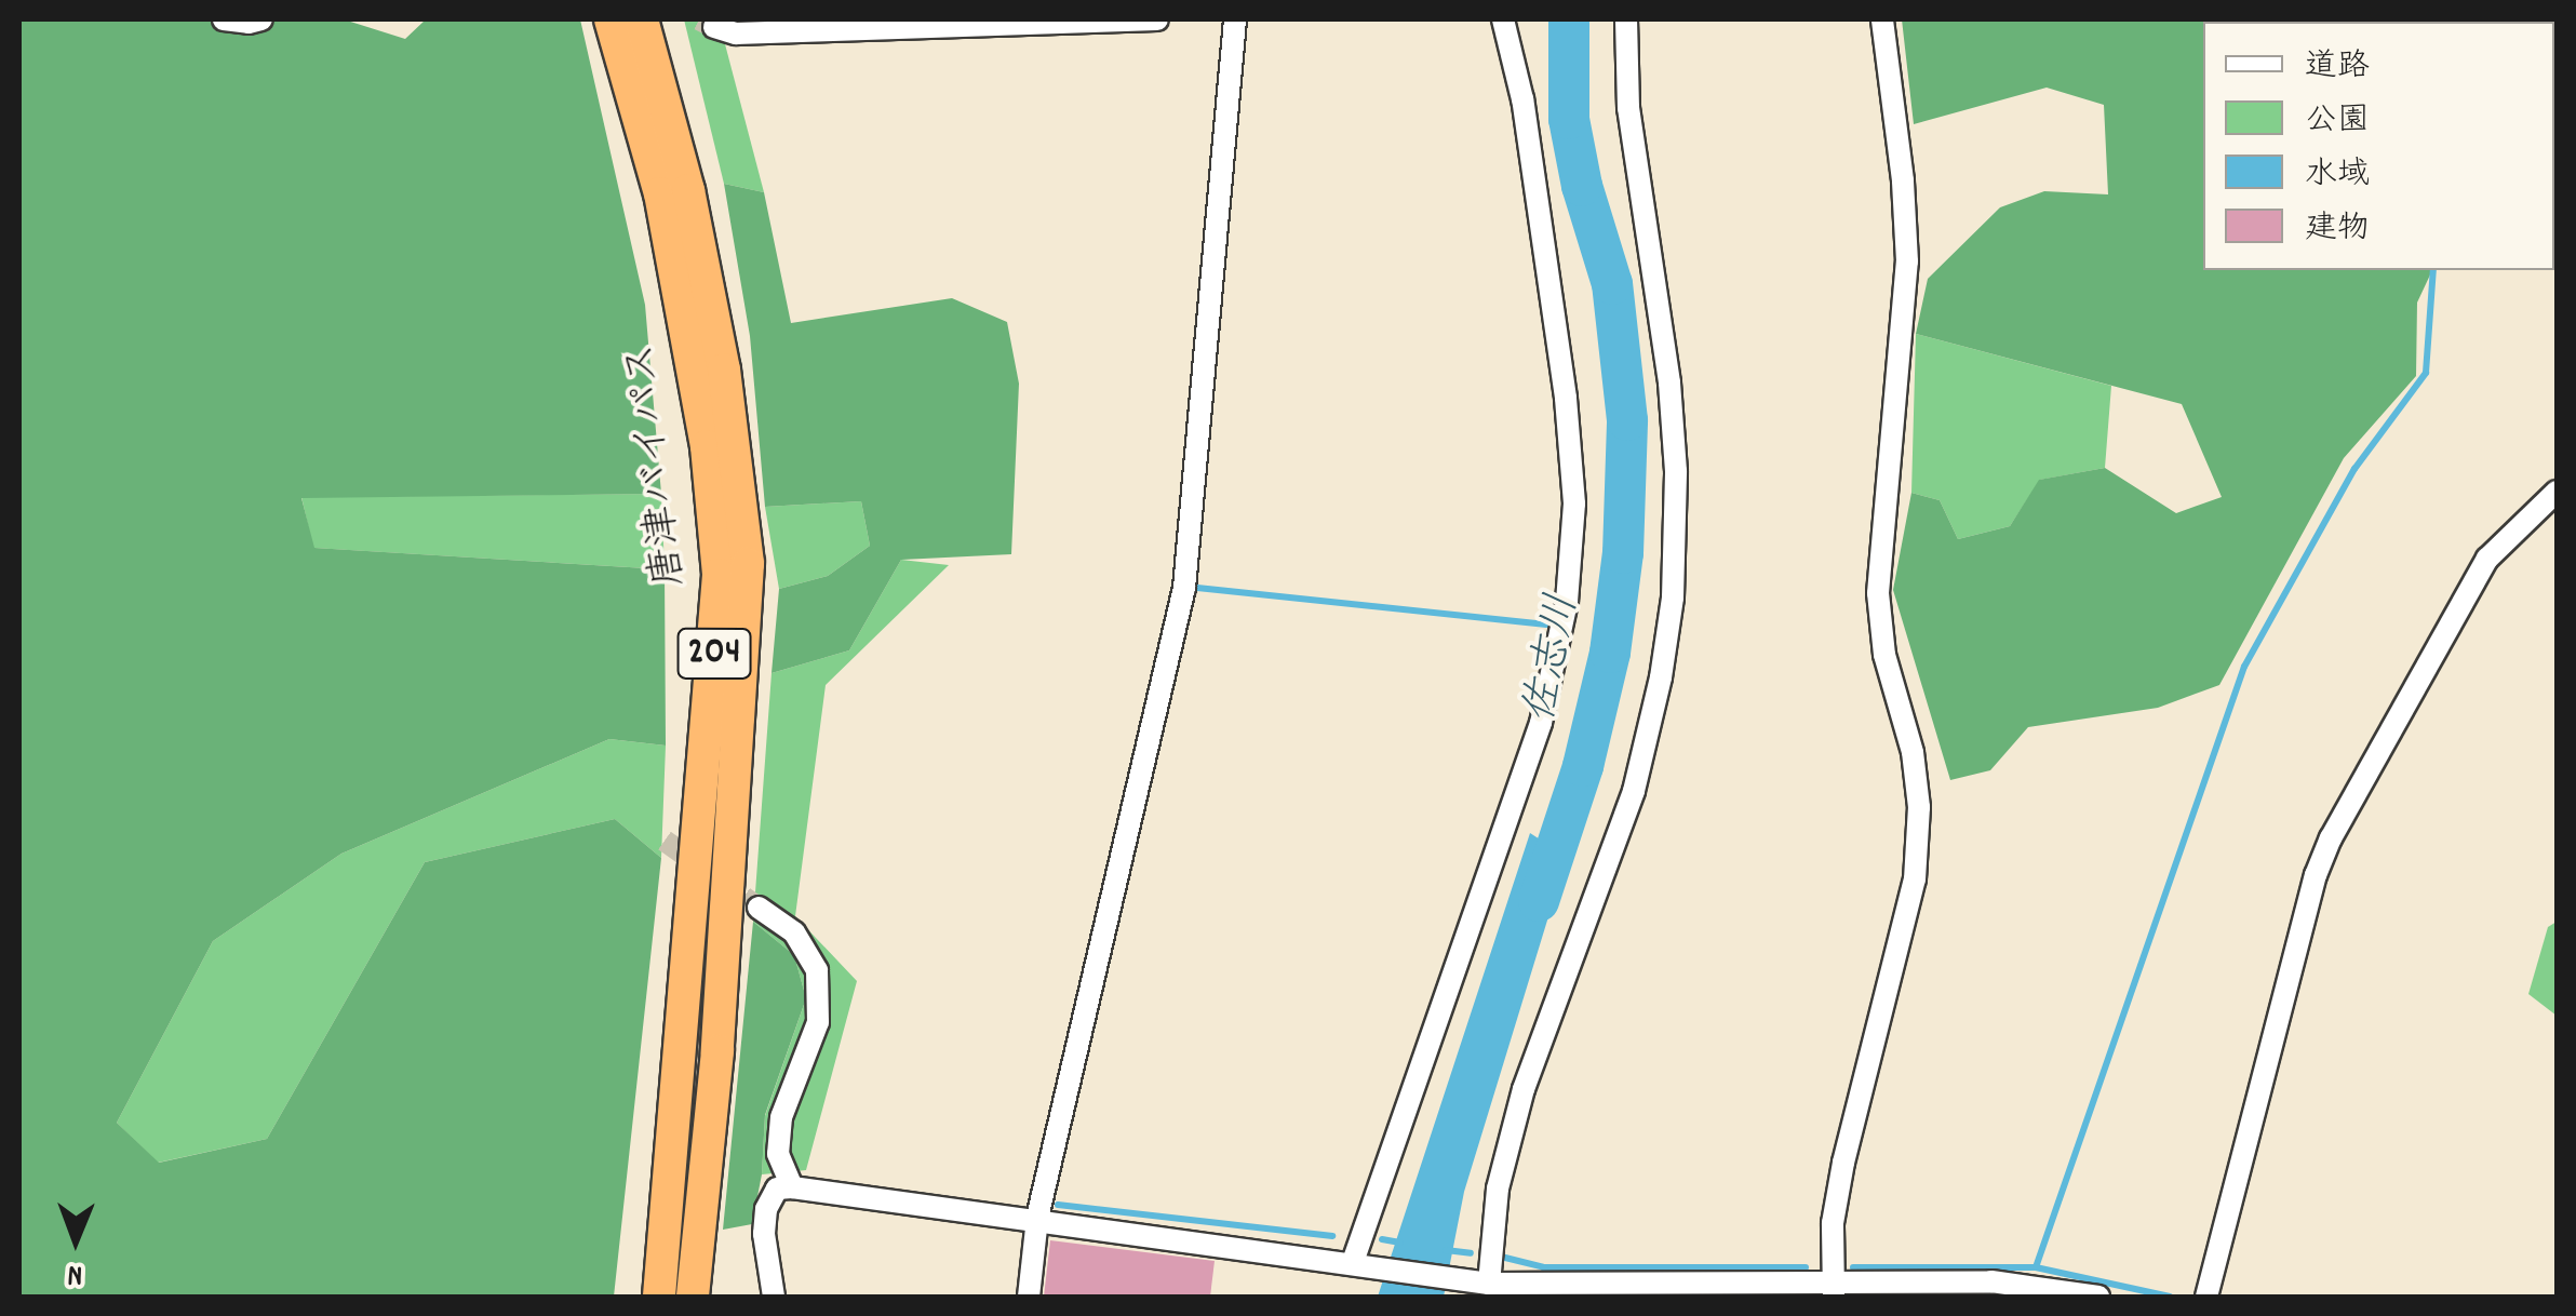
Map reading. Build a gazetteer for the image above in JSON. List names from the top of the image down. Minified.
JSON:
{"streets":{"highway":["唐津バイパス","204"]},"water":["佐志川"],"legend":["道路","公園","水域","建物"],"north":"bottom"}
